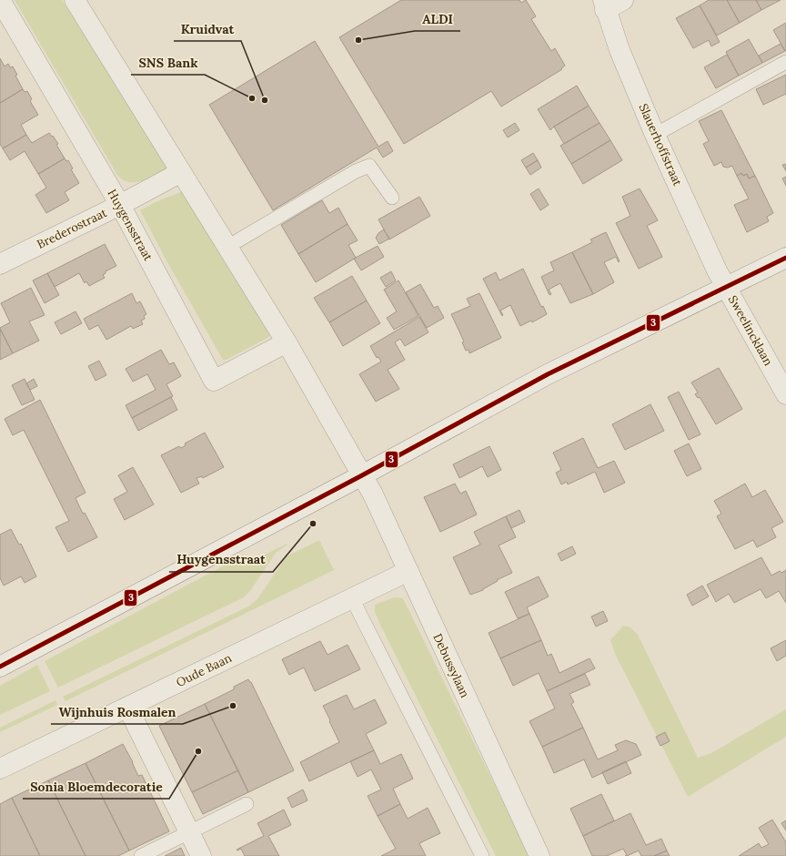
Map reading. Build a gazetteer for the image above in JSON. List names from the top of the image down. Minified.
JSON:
{"streets":{"street":["Slauerhoffstraat","Huygensstraat","Brederostraat","Sweelincklaan","Debussylaan","Oude Baan"]},"crossings":[["Slauerhoffstraat","Sweelincklaan"],["Huygensstraat","Brederostraat"],["Debussylaan","Oude Baan"]],"places":["ALDI","SNS Bank","Kruidvat","Huygensstraat","Wijnhuis Rosmalen","Sonia Bloemdecoratie"],"lines":["transit line 3"]}
